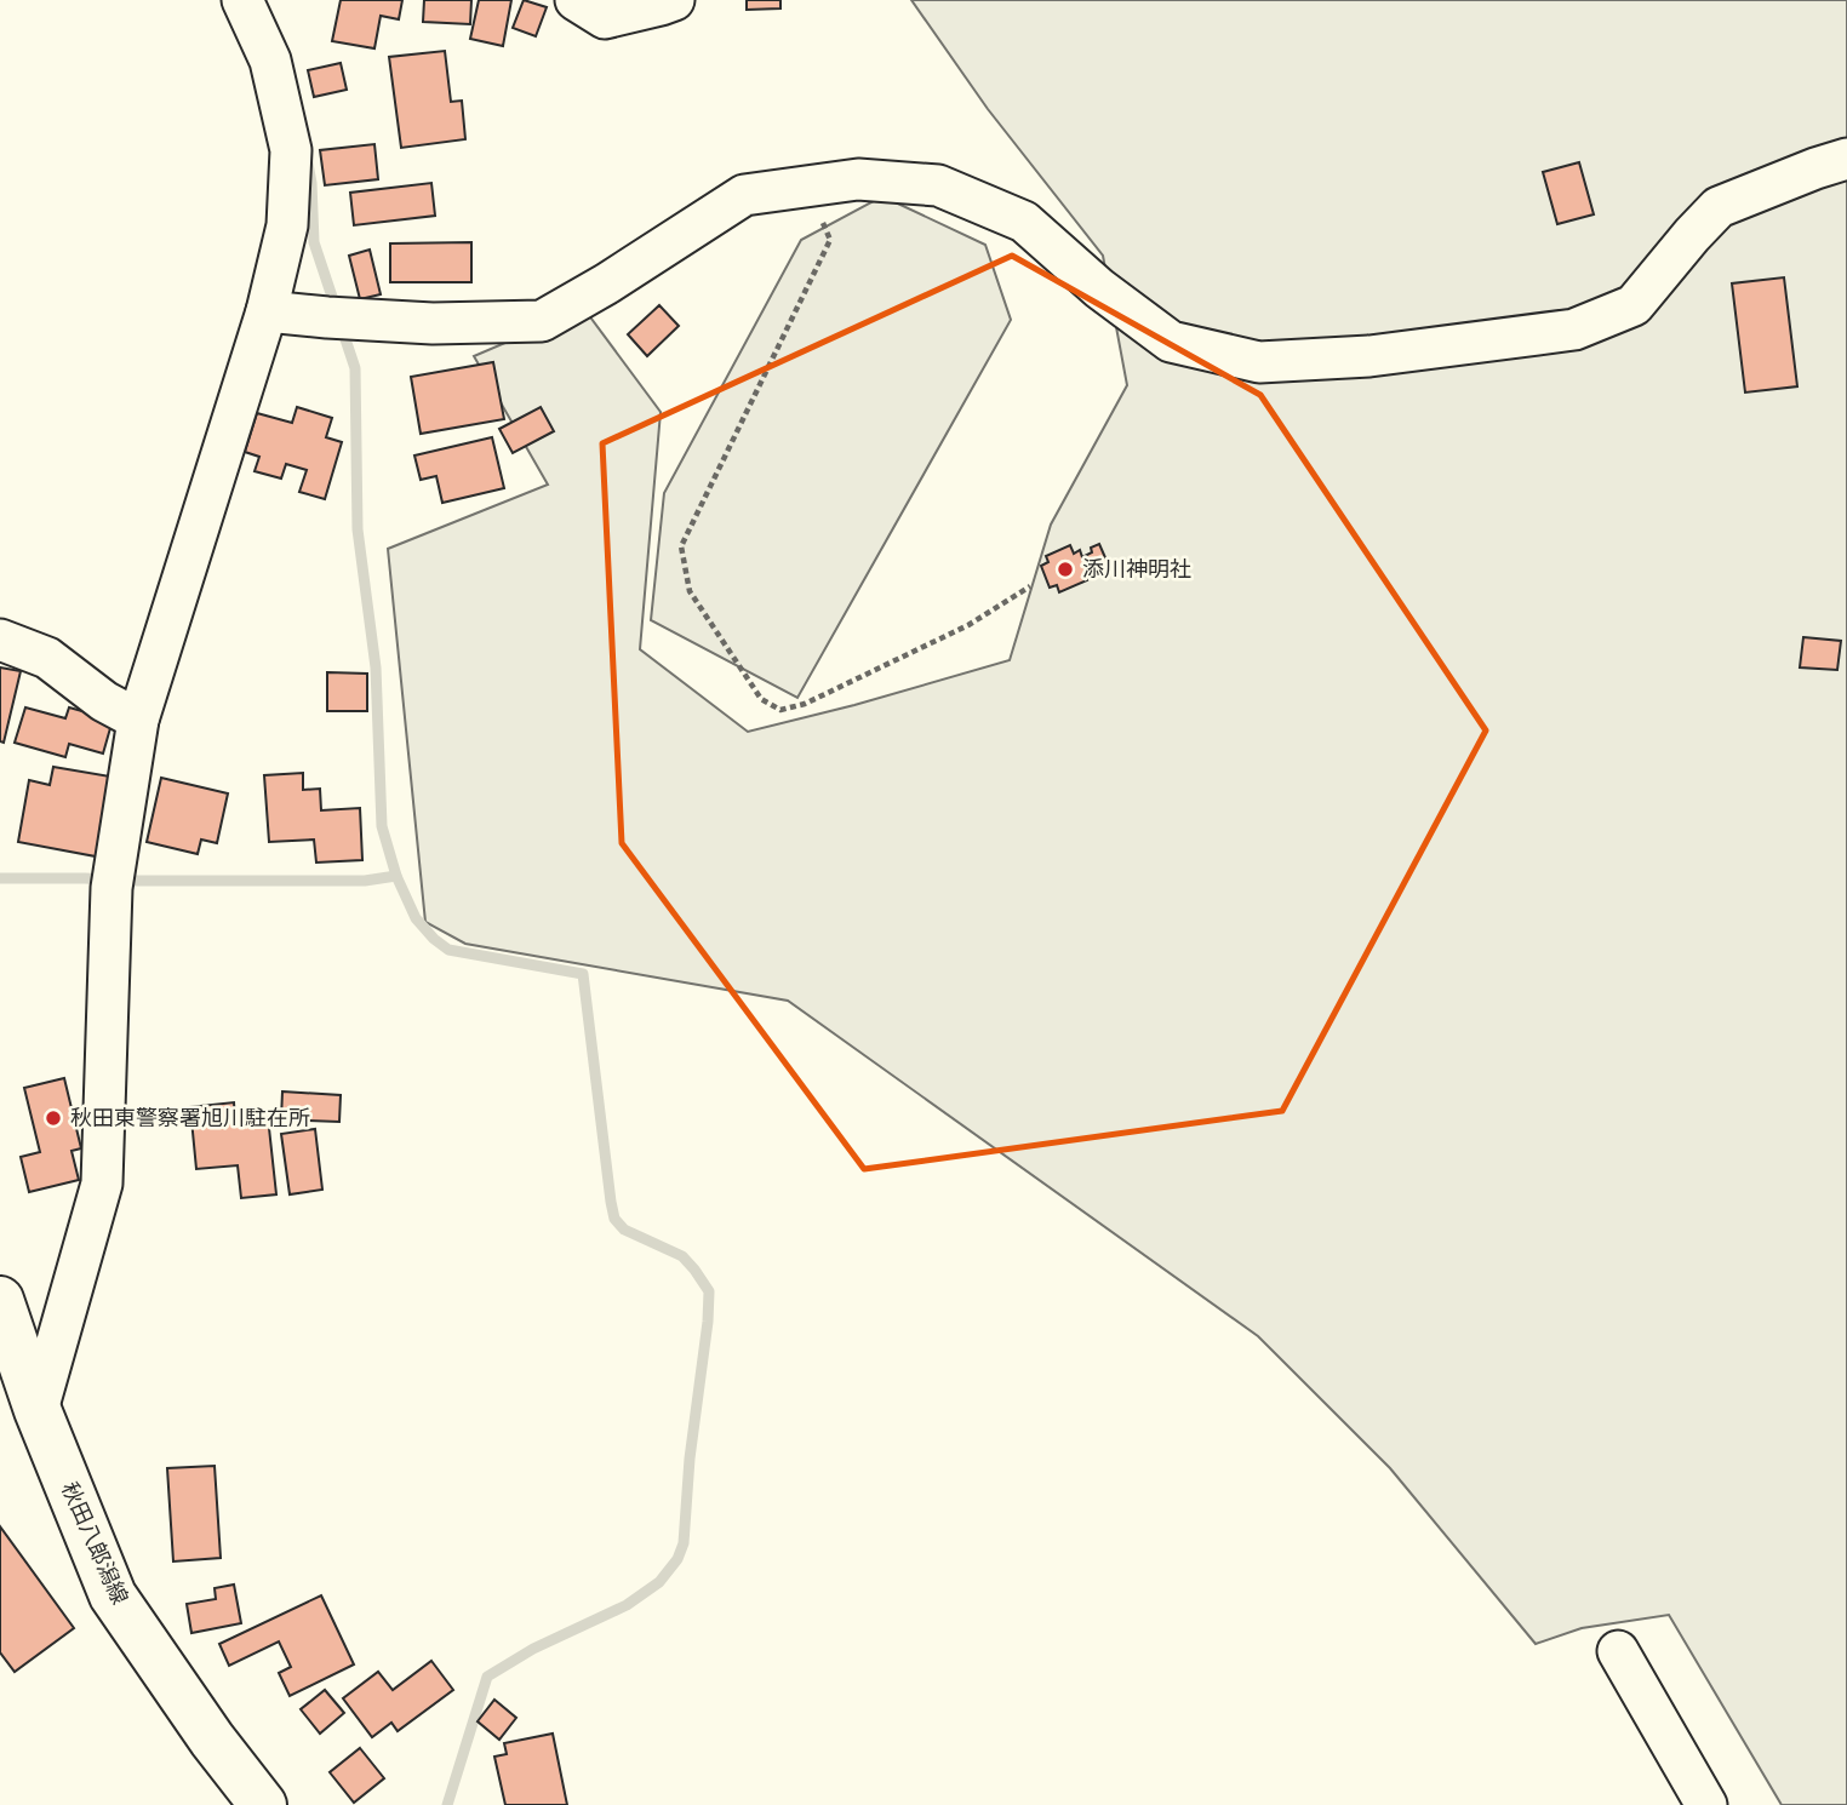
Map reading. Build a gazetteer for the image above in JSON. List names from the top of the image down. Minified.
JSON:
{"streets":{"main road":["秋田八郎潟線"]},"places":["添川神明社","秋田東警察署旭川駐在所"]}
